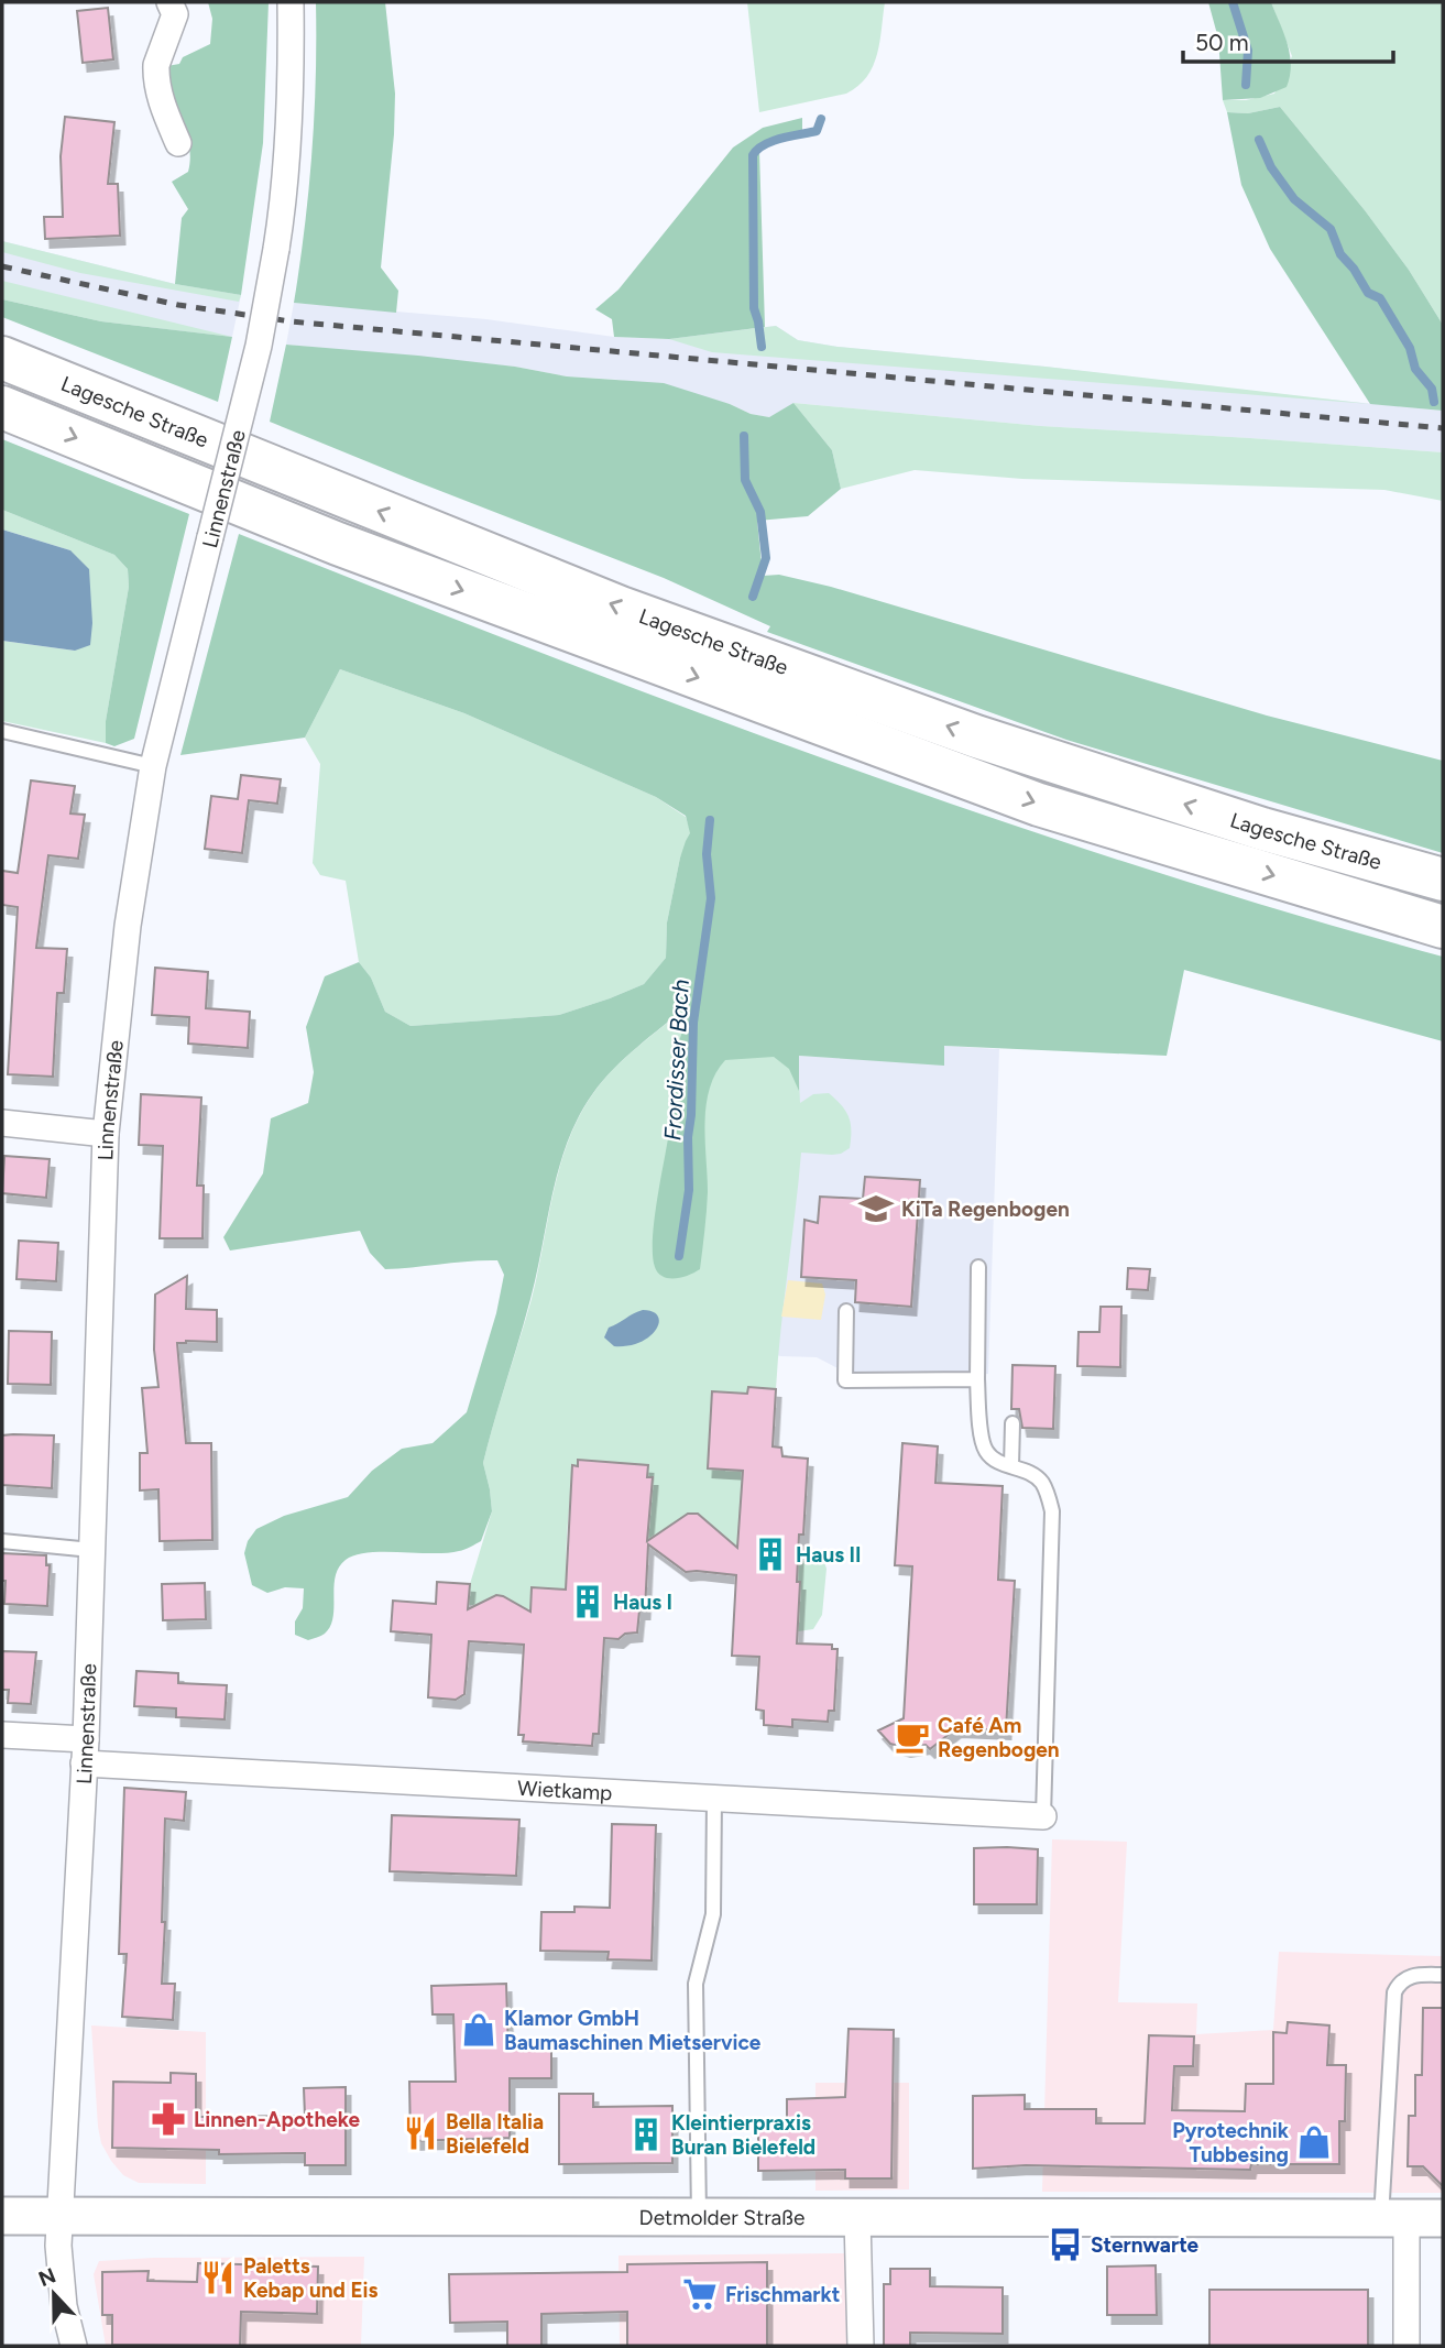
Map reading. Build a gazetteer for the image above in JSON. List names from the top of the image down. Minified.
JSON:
{"streets":{"highway":["Lagesche Straße"],"street":["Linnenstraße","Wietkamp","Detmolder Straße"]},"crossings":[["Linnenstraße","Wietkamp"],["Linnenstraße","Detmolder Straße"]],"water":["Frordisser Bach"],"places":{"school or university":["KiTa Regenbogen"],"building":["Haus II","Haus I","Kleintierpraxis Buran Bielefeld"],"cafe":["Café Am Regenbogen"],"shop":["Klamor GmbH Baumaschinen Mietservice","Pyrotechnik Tubbesing"],"pharmacy":["Linnen-Apotheke"],"restaurant":["Bella Italia Bielefeld","Paletts Kebap und Eis"],"bus stop":["Sternwarte"],"supermarket":["Frischmarkt"]},"scale_bar":"50 m","north":"top"}
